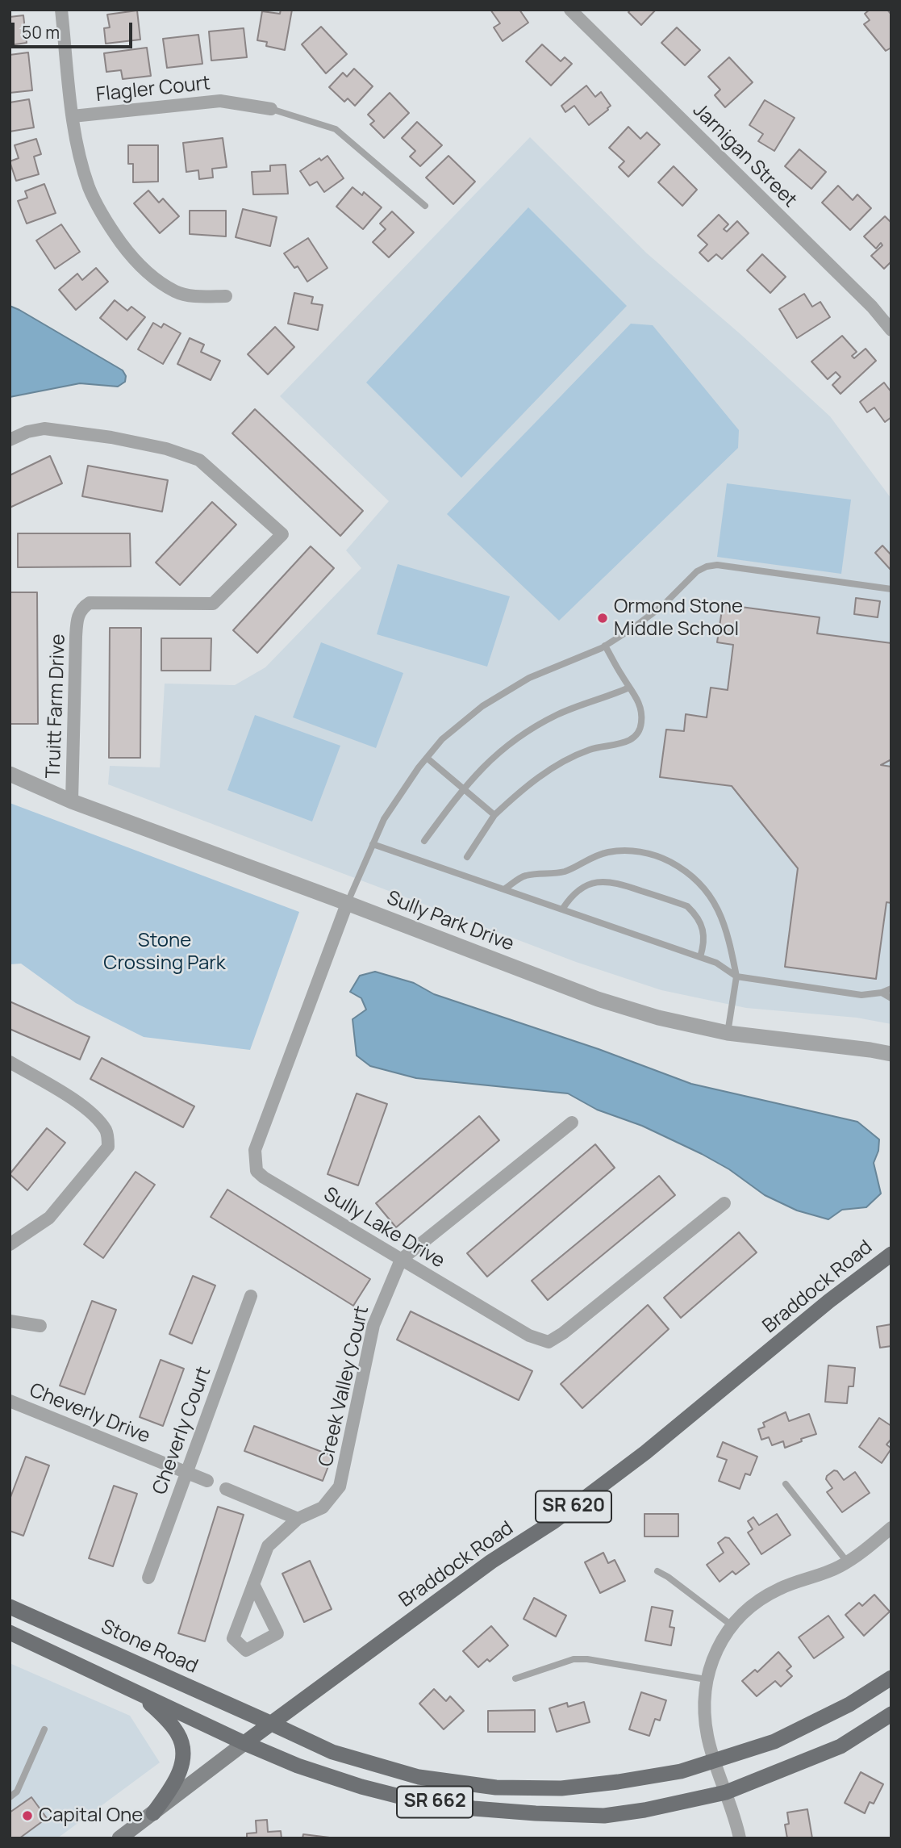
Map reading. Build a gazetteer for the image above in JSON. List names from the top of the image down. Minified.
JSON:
{"streets":{"main road":["Braddock Road","SR 620","Stone Road","SR 662"],"street":["Flagler Court","Jarnigan Street","Truitt Farm Drive","Sully Park Drive","Sully Lake Drive","Creek Valley Court","Cheverly Drive","Cheverly Court"]},"crossings":[["Truitt Farm Drive","Sully Park Drive"],["Sully Park Drive","Sully Lake Drive"],["Sully Lake Drive","Creek Valley Court"],["Braddock Road","Stone Road"],["Braddock Road","SR 662"],["Cheverly Drive","Cheverly Court"],["Stone Road","SR 662"]],"parks":["Stone Crossing Park"],"places":["Ormond Stone Middle School","Capital One"],"scale_bar":"50 m"}
